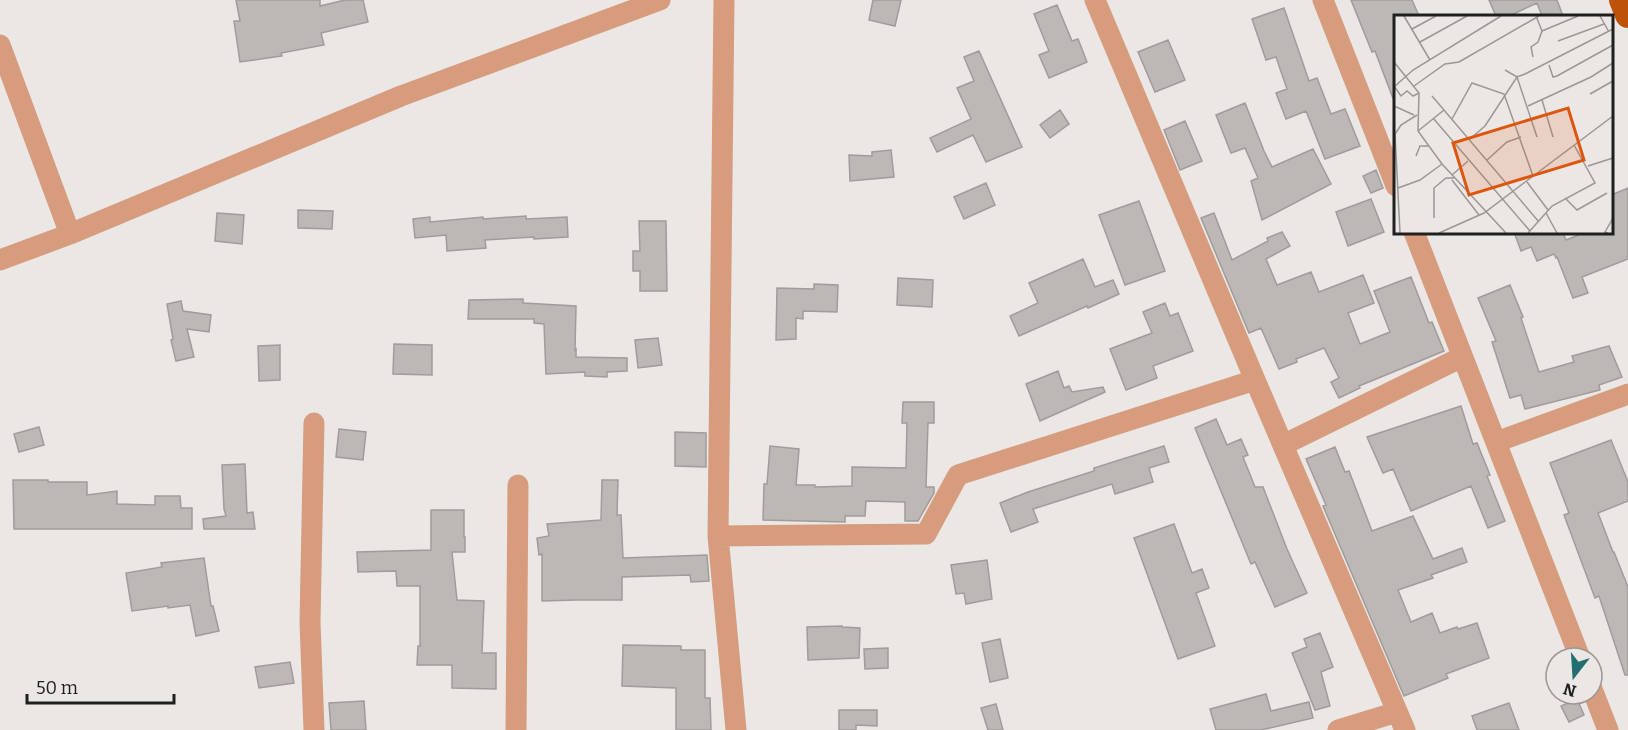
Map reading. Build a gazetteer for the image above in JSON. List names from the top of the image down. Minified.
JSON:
{"scale_bar":"50 m","north":"bottom"}
